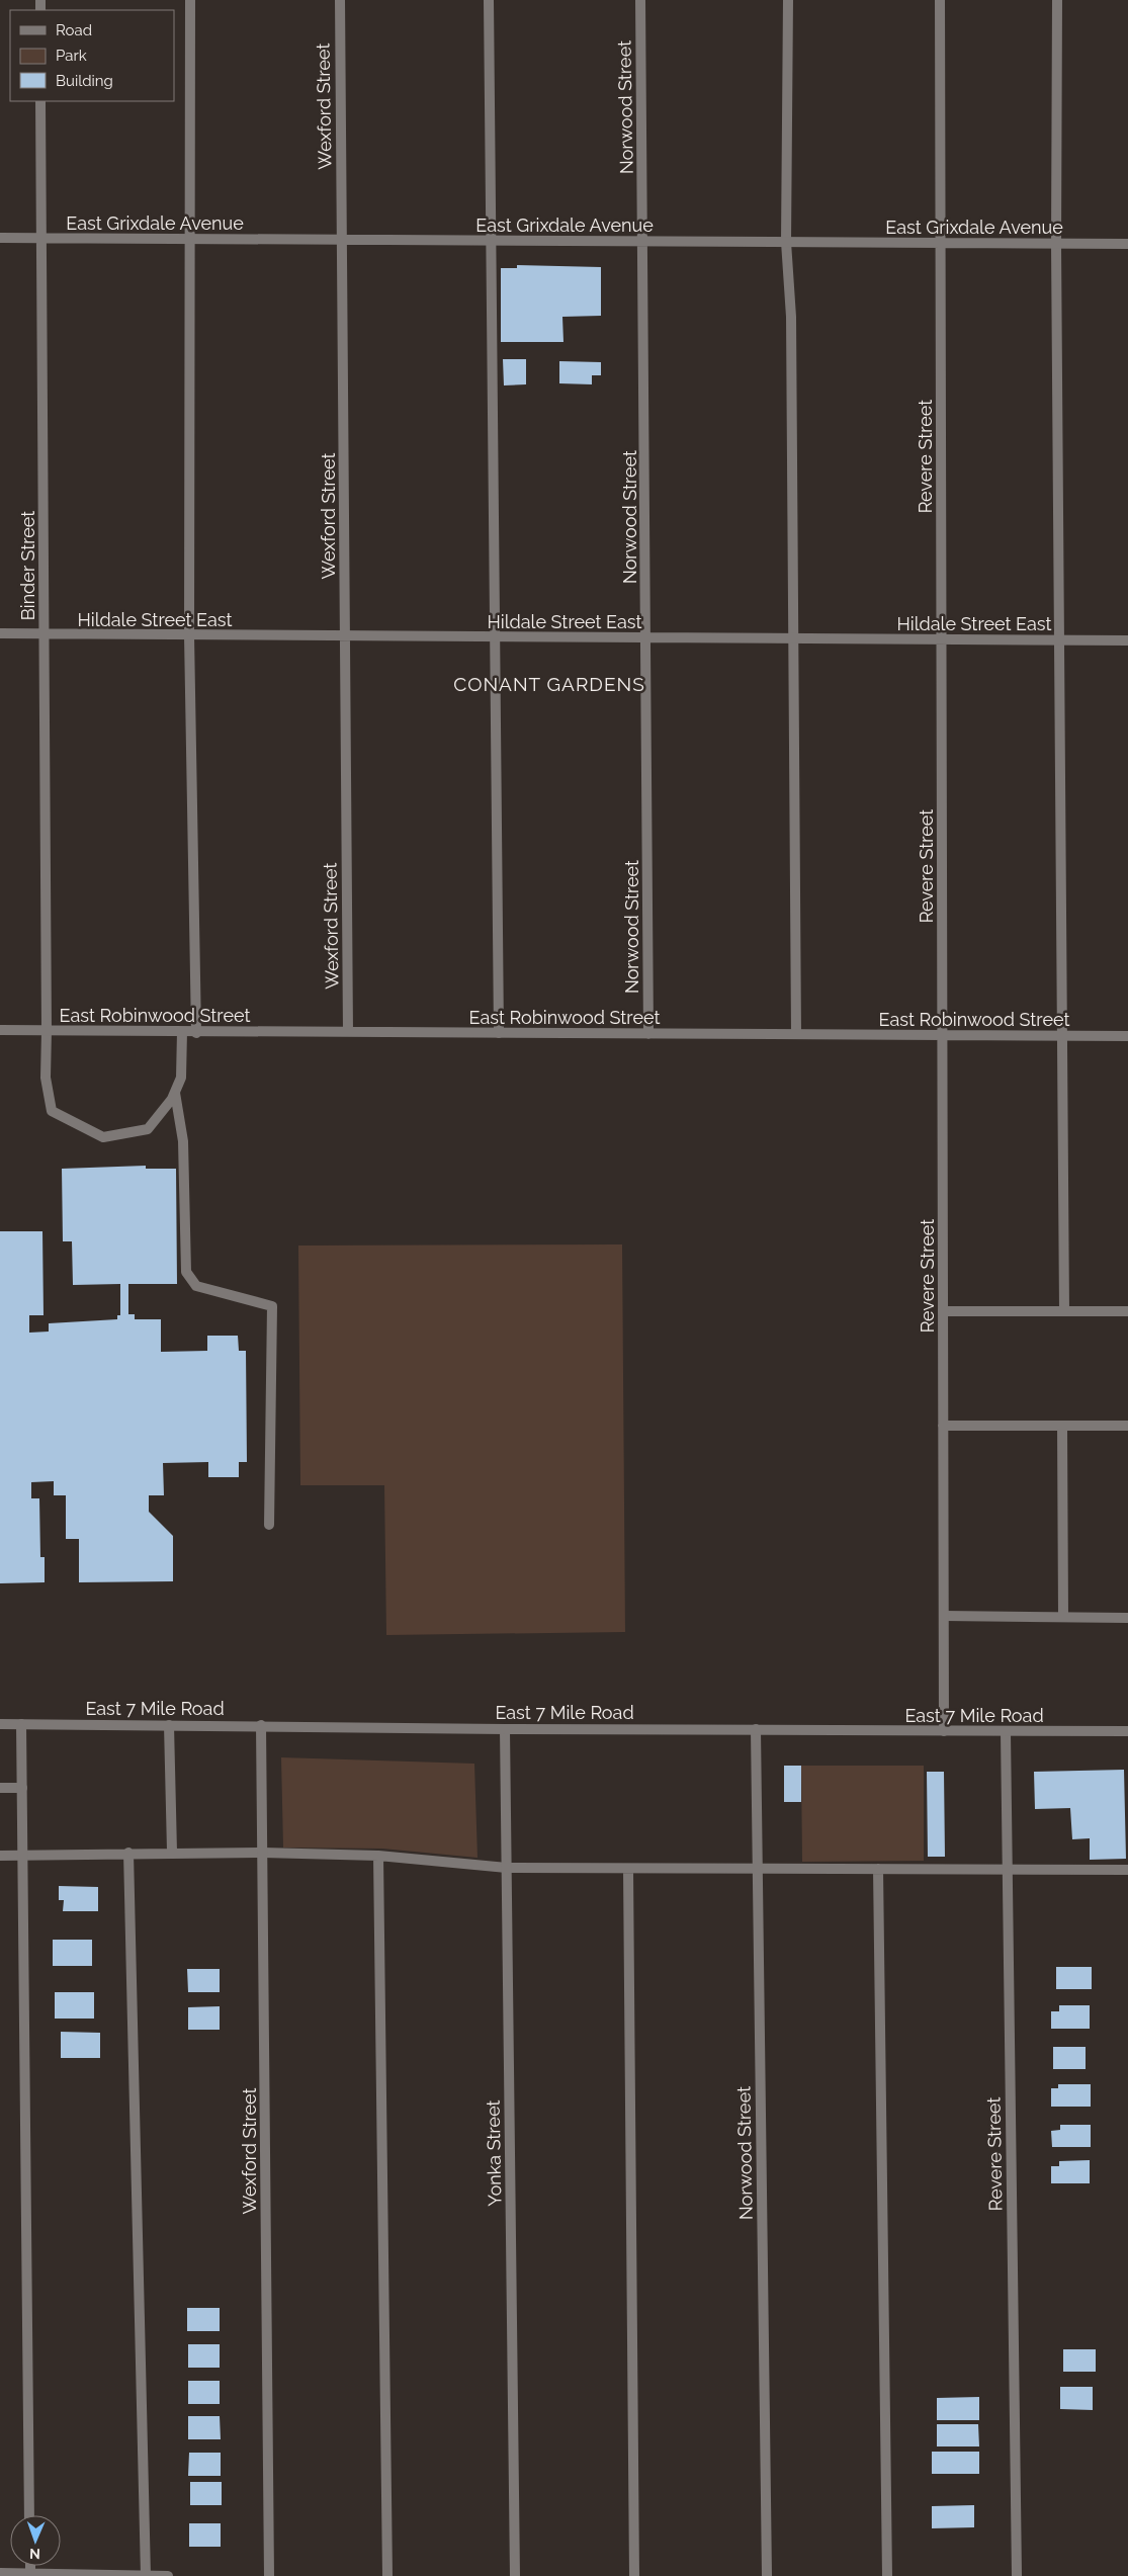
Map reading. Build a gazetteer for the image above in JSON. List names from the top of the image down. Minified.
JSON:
{"streets":{"street":["Wexford Street","Norwood Street","East Grixdale Avenue","Revere Street","Binder Street","Hildale Street East","East Robinwood Street","East 7 Mile Road","Yonka Street"]},"crossings":[["Wexford Street","East Grixdale Avenue"],["Wexford Street","Hildale Street East"],["Wexford Street","East Robinwood Street"],["Wexford Street","East 7 Mile Road"],["Norwood Street","East Grixdale Avenue"],["Norwood Street","Hildale Street East"],["Norwood Street","East Robinwood Street"],["Norwood Street","East 7 Mile Road"],["East Grixdale Avenue","Revere Street"],["East Grixdale Avenue","Binder Street"],["Revere Street","Hildale Street East"],["Revere Street","East Robinwood Street"],["Revere Street","East 7 Mile Road"],["Binder Street","Hildale Street East"],["Binder Street","East Robinwood Street"],["East 7 Mile Road","Yonka Street"]],"districts":["CONANT GARDENS"],"legend":["Road","Park","Building"],"north":"bottom"}
